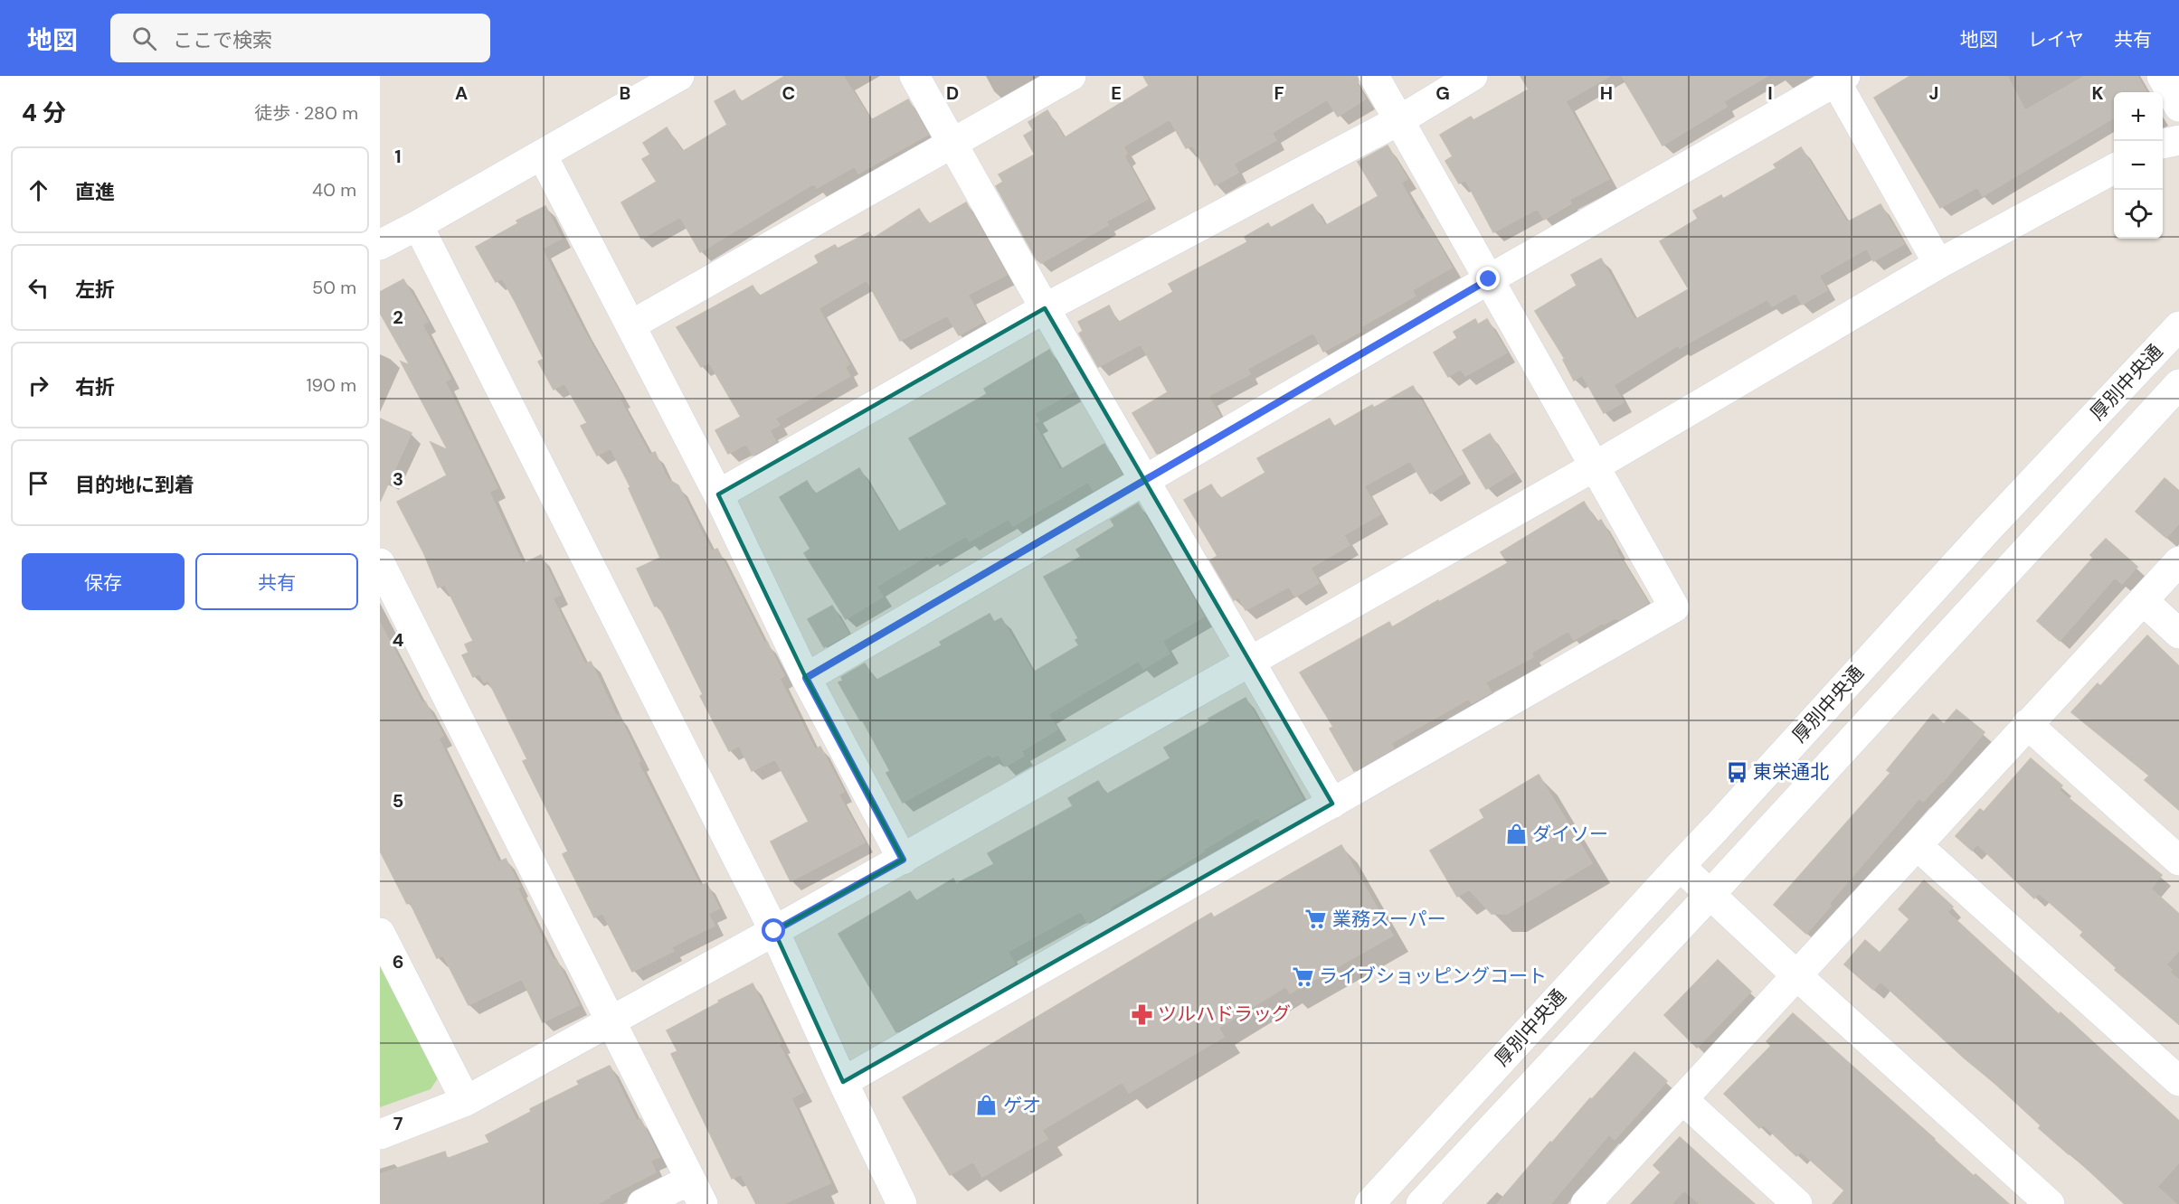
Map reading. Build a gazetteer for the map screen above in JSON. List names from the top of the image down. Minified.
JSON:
{"streets":{"street":["厚別中央通"]},"places":{"bus stop":["東栄通北"],"shop":["ダイソー","ゲオ"],"supermarket":["業務スーパー","ライブショッピングコート"],"pharmacy":["ツルハドラッグ"]},"page":{"header":"地図","search":"ここで検索","nav":["地図","レイヤ","共有"],"heading":["4 分","徒歩 · 280 m"],"map_buttons":["+","−"],"list":[["直進","40 m"],["左折","50 m"],["右折","190 m"],"目的地に到着"],"buttons":["保存","共有"]},"grid":{"columns":["A","B","C","D","E","F","G","H","I","J","K"],"rows":["1","2","3","4","5","6","7"]}}
